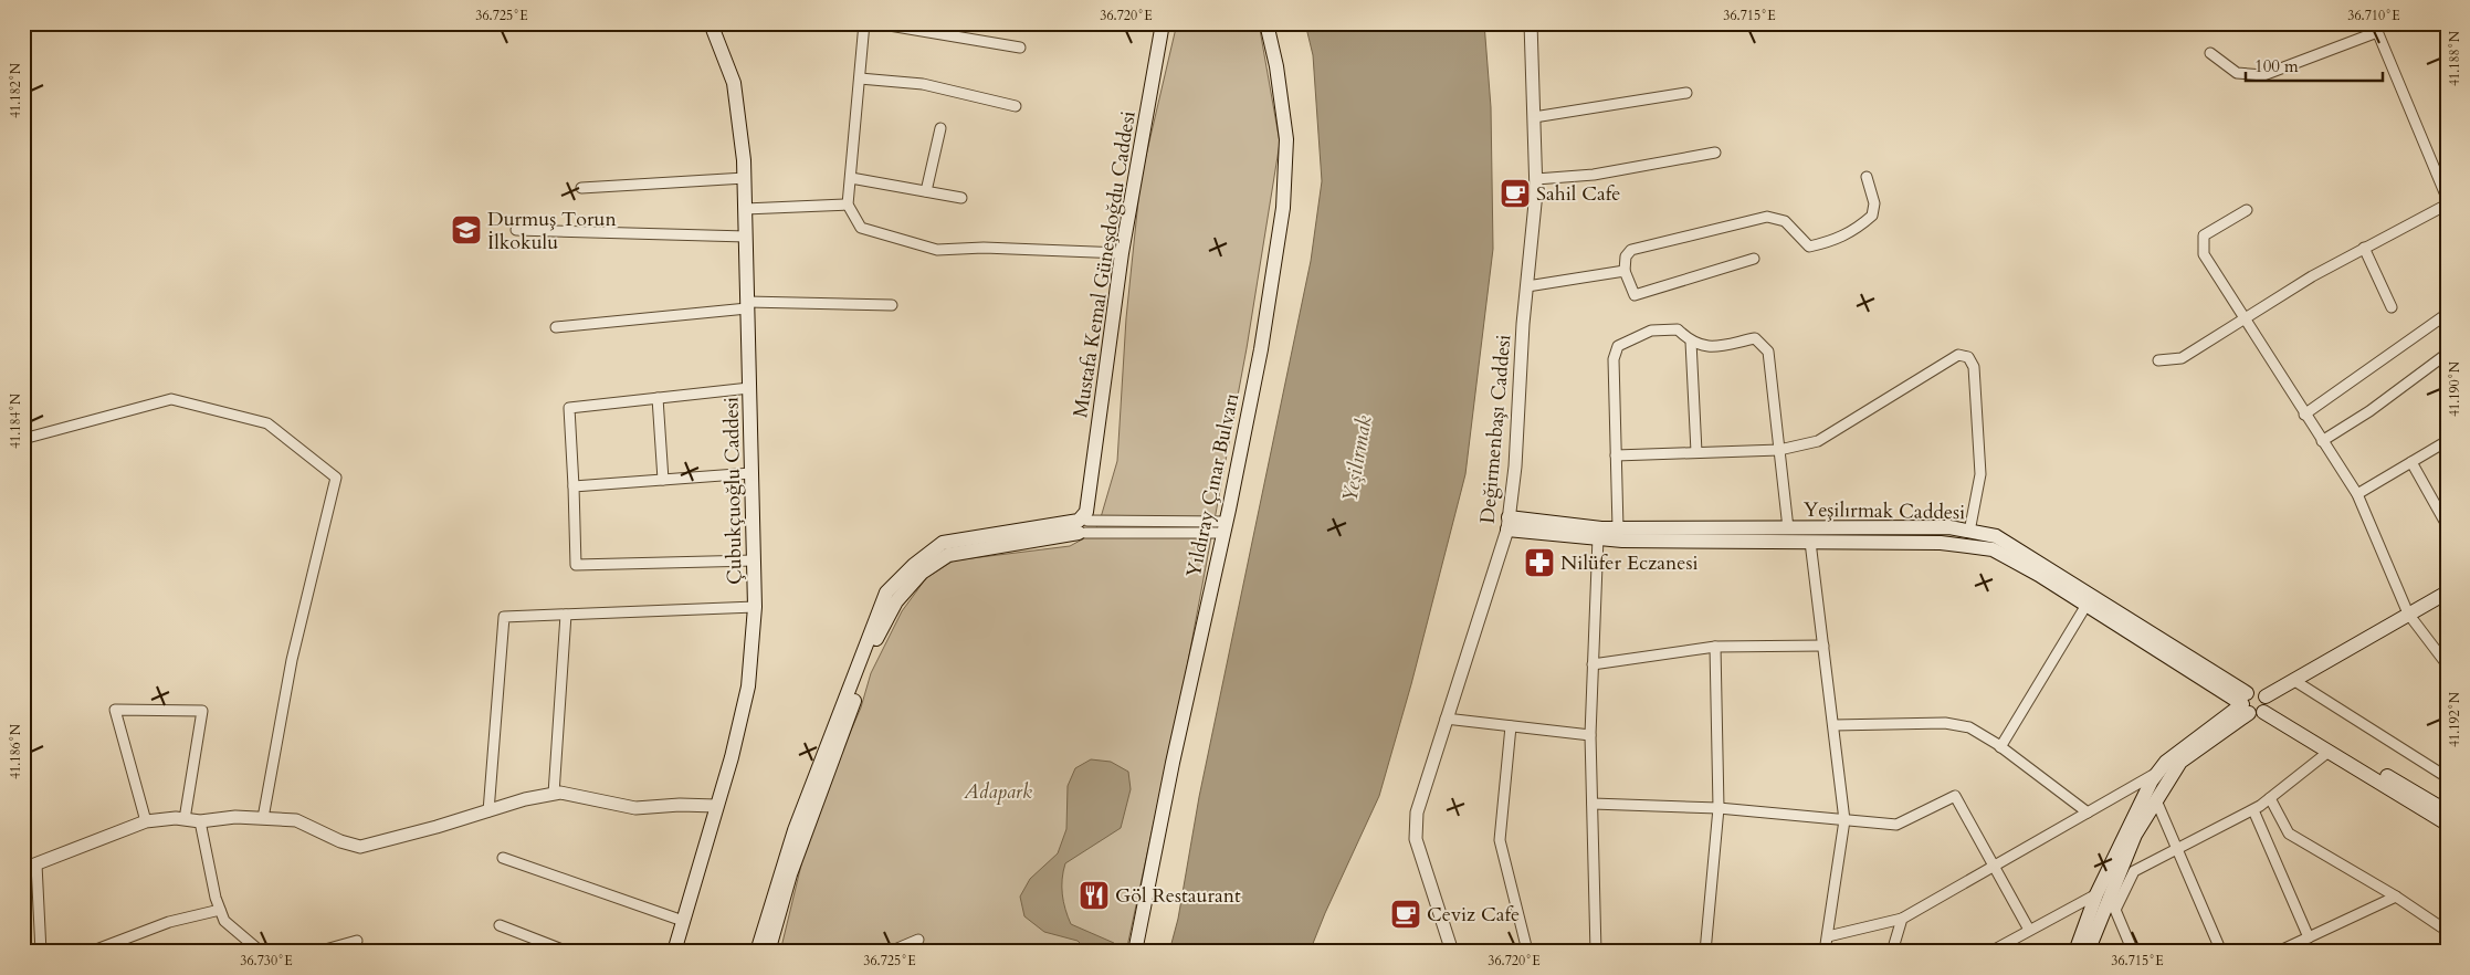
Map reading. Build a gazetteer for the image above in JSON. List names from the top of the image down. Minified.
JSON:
{"streets":{"main road":["Mustafa Kemal Güneşdoğdu Caddesi","Yıldıray Çınar Bulvarı","Çubukçuoğlu Caddesi","Yeşilırmak Caddesi"],"street":["Değirmenbaşı Caddesi"]},"crossings":[["Değirmenbaşı Caddesi","Yeşilırmak Caddesi"]],"water":["Yeşilırmak"],"parks":["Adapark"],"places":{"cafe":["Sahil Cafe","Ceviz Cafe"],"school or university":["Durmuş Torun İlkokulu"],"pharmacy":["Nilüfer Eczanesi"],"restaurant":["Göl Restaurant"]},"scale_bar":"100 m","coordinates":["36.725°E","36.720°E","36.715°E","36.710°E","41.188°N","41.182°N","41.190°N","41.184°N","41.192°N","41.186°N","36.730°E"]}
